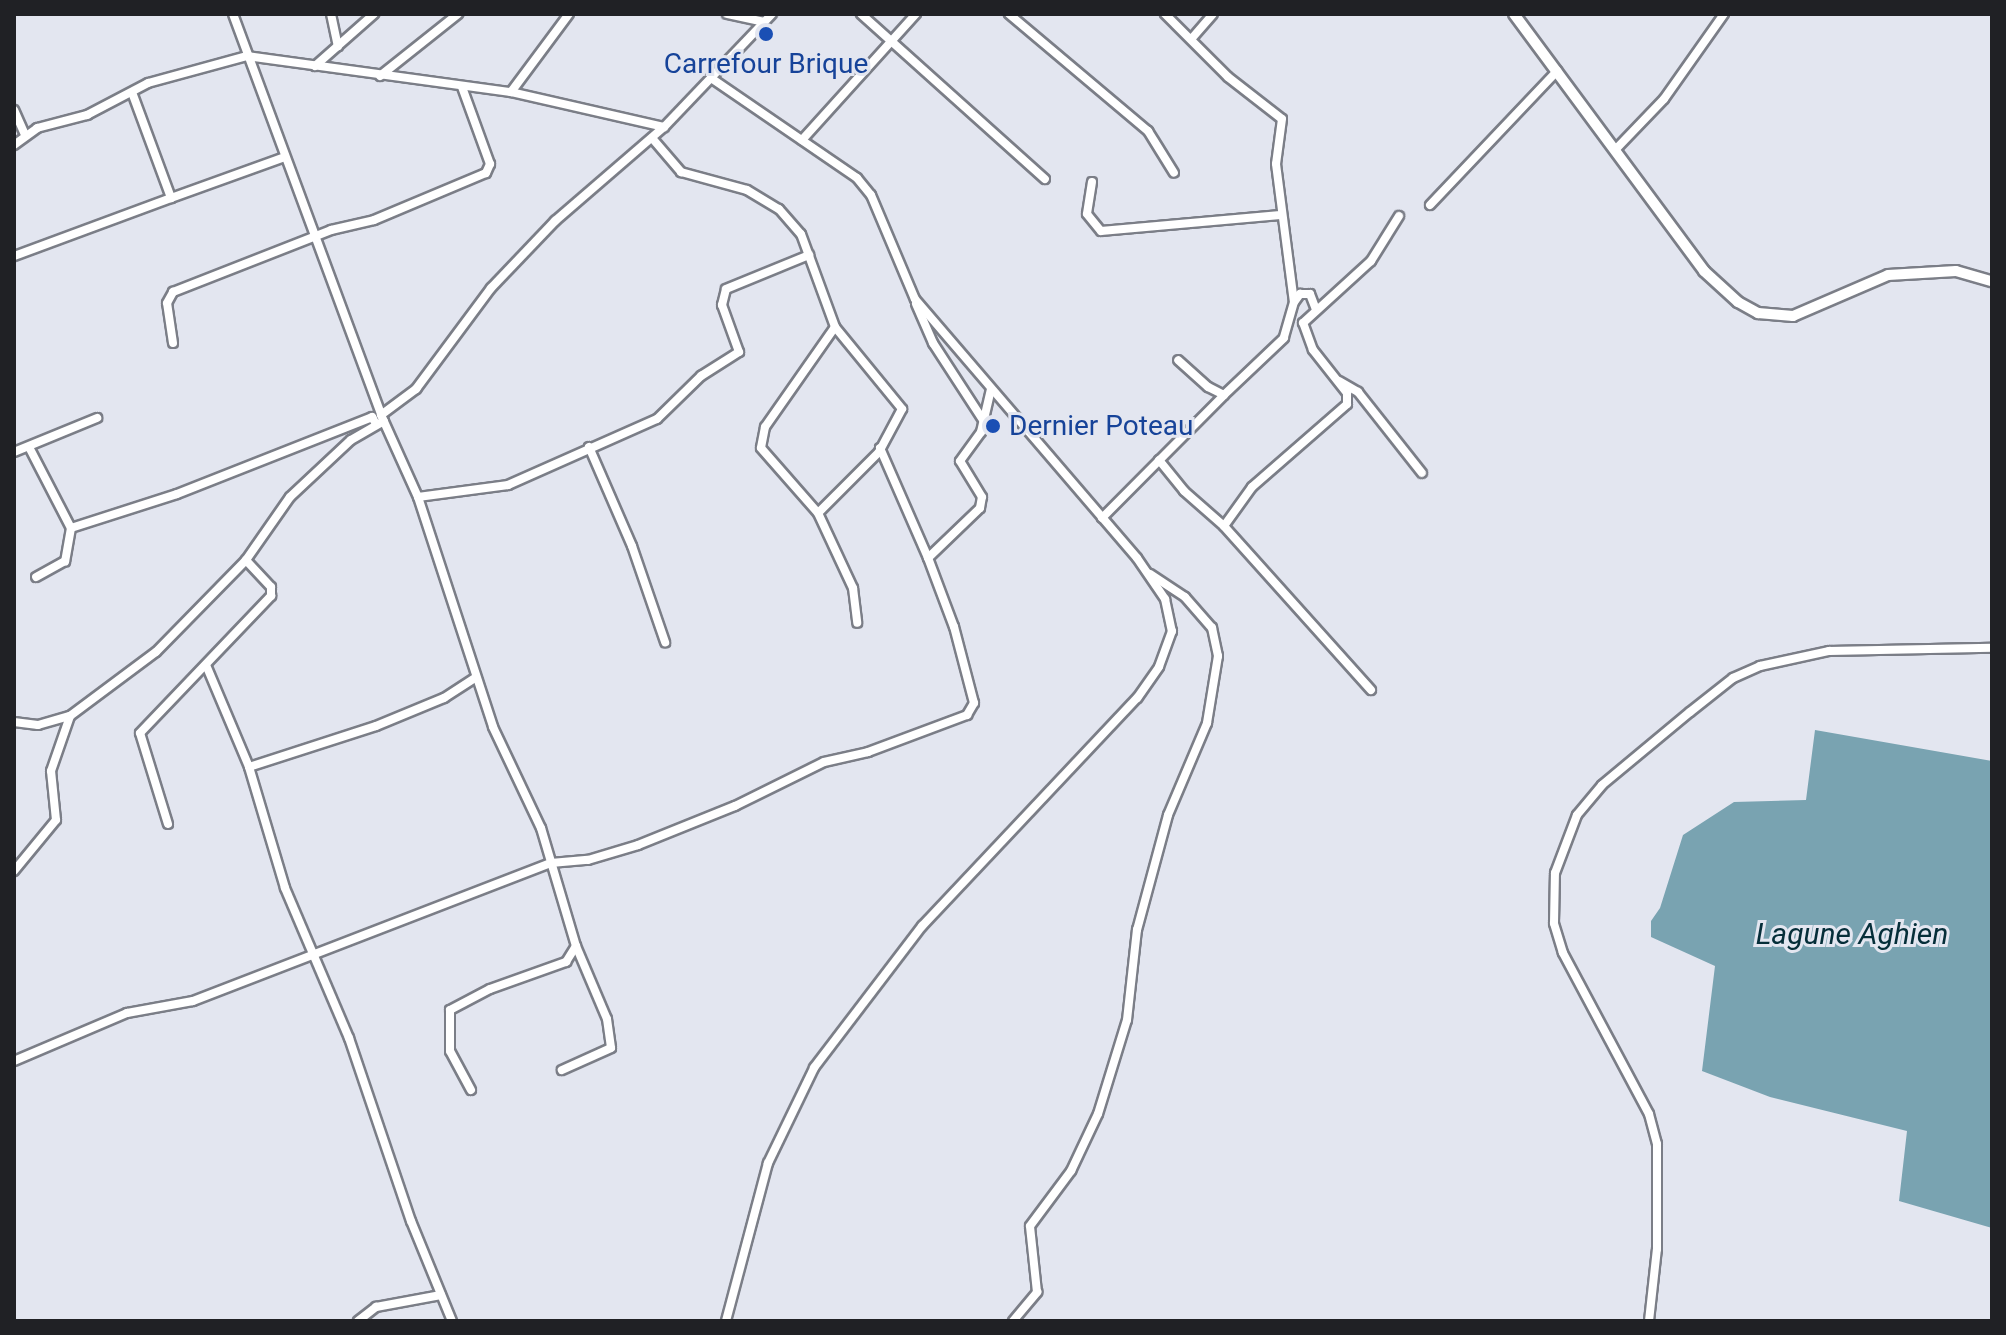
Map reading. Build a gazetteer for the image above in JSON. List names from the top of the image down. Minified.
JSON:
{"water":["Lagune Aghien"],"places":["Carrefour Brique","Dernier Poteau"]}
